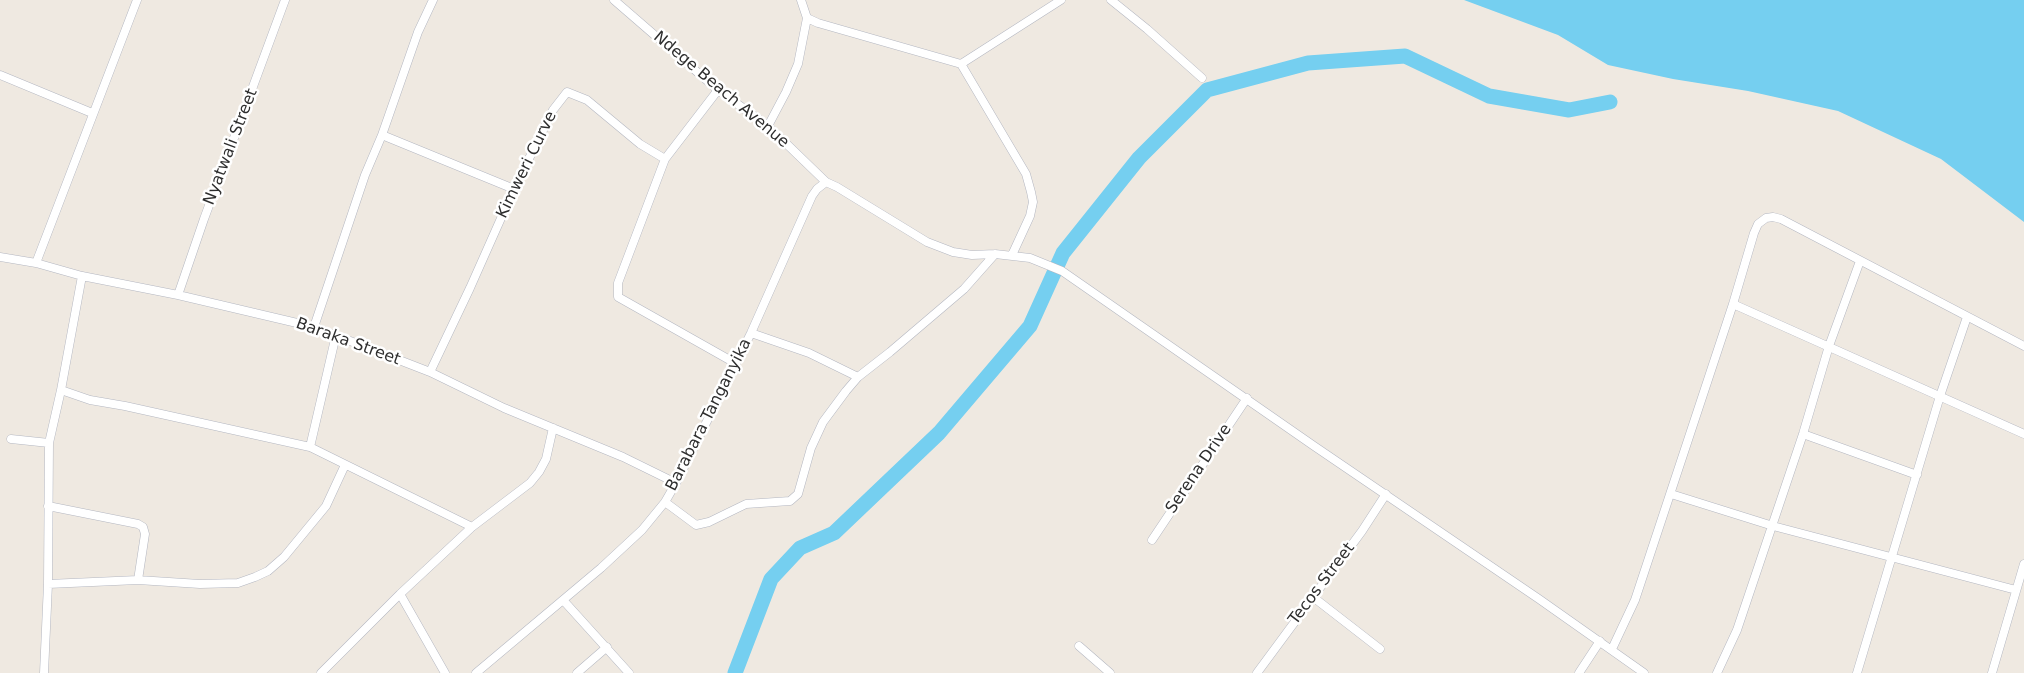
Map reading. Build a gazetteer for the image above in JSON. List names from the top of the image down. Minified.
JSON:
{"streets":{"street":["Ndege Beach Avenue","Nyatwali Street","Kimweri Curve","Baraka Street","Barabara Tanganyika","Serena Drive","Tecos Street"]},"crossings":[["Ndege Beach Avenue","Barabara Tanganyika"],["Ndege Beach Avenue","Serena Drive"],["Ndege Beach Avenue","Tecos Street"],["Nyatwali Street","Baraka Street"],["Kimweri Curve","Baraka Street"],["Baraka Street","Barabara Tanganyika"]]}
